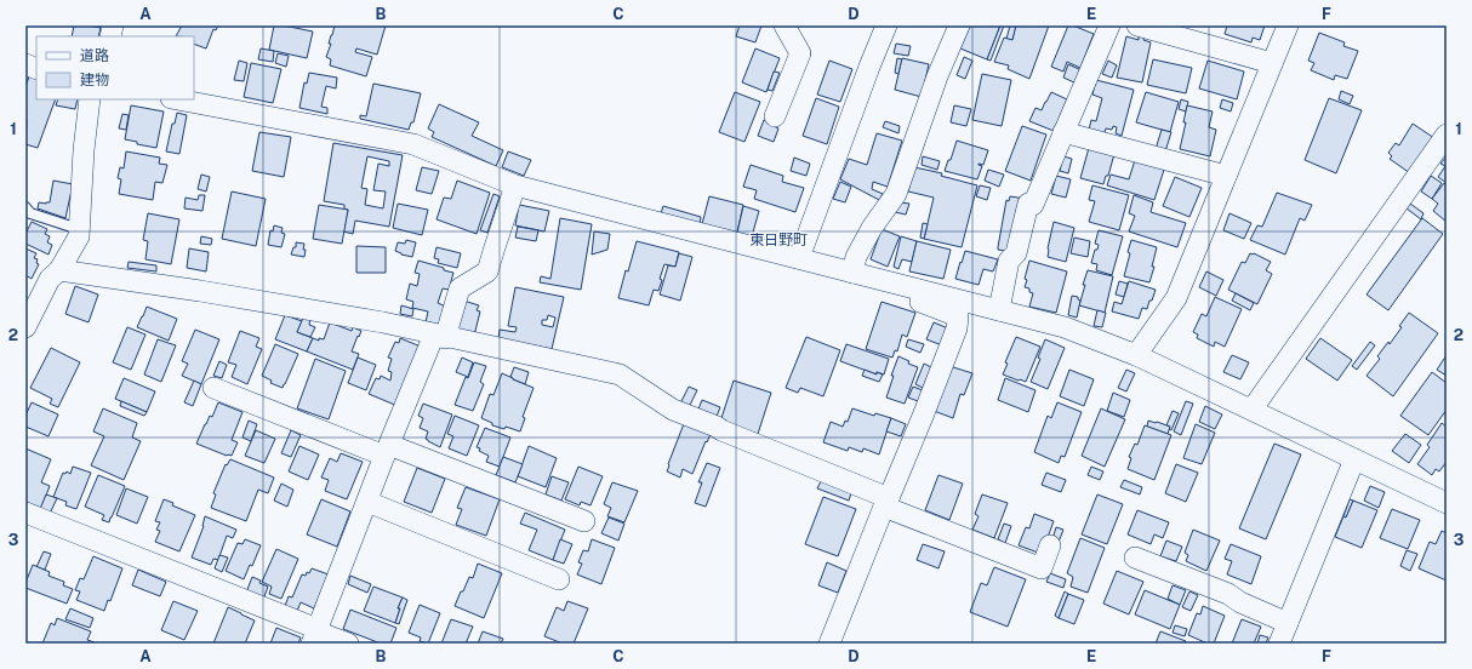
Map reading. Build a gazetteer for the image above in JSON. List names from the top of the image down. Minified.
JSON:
{"districts":["東日野町"],"legend":["道路","建物"],"grid":{"columns":["A","B","C","D","E","F"],"rows":["1","2","3"]}}
